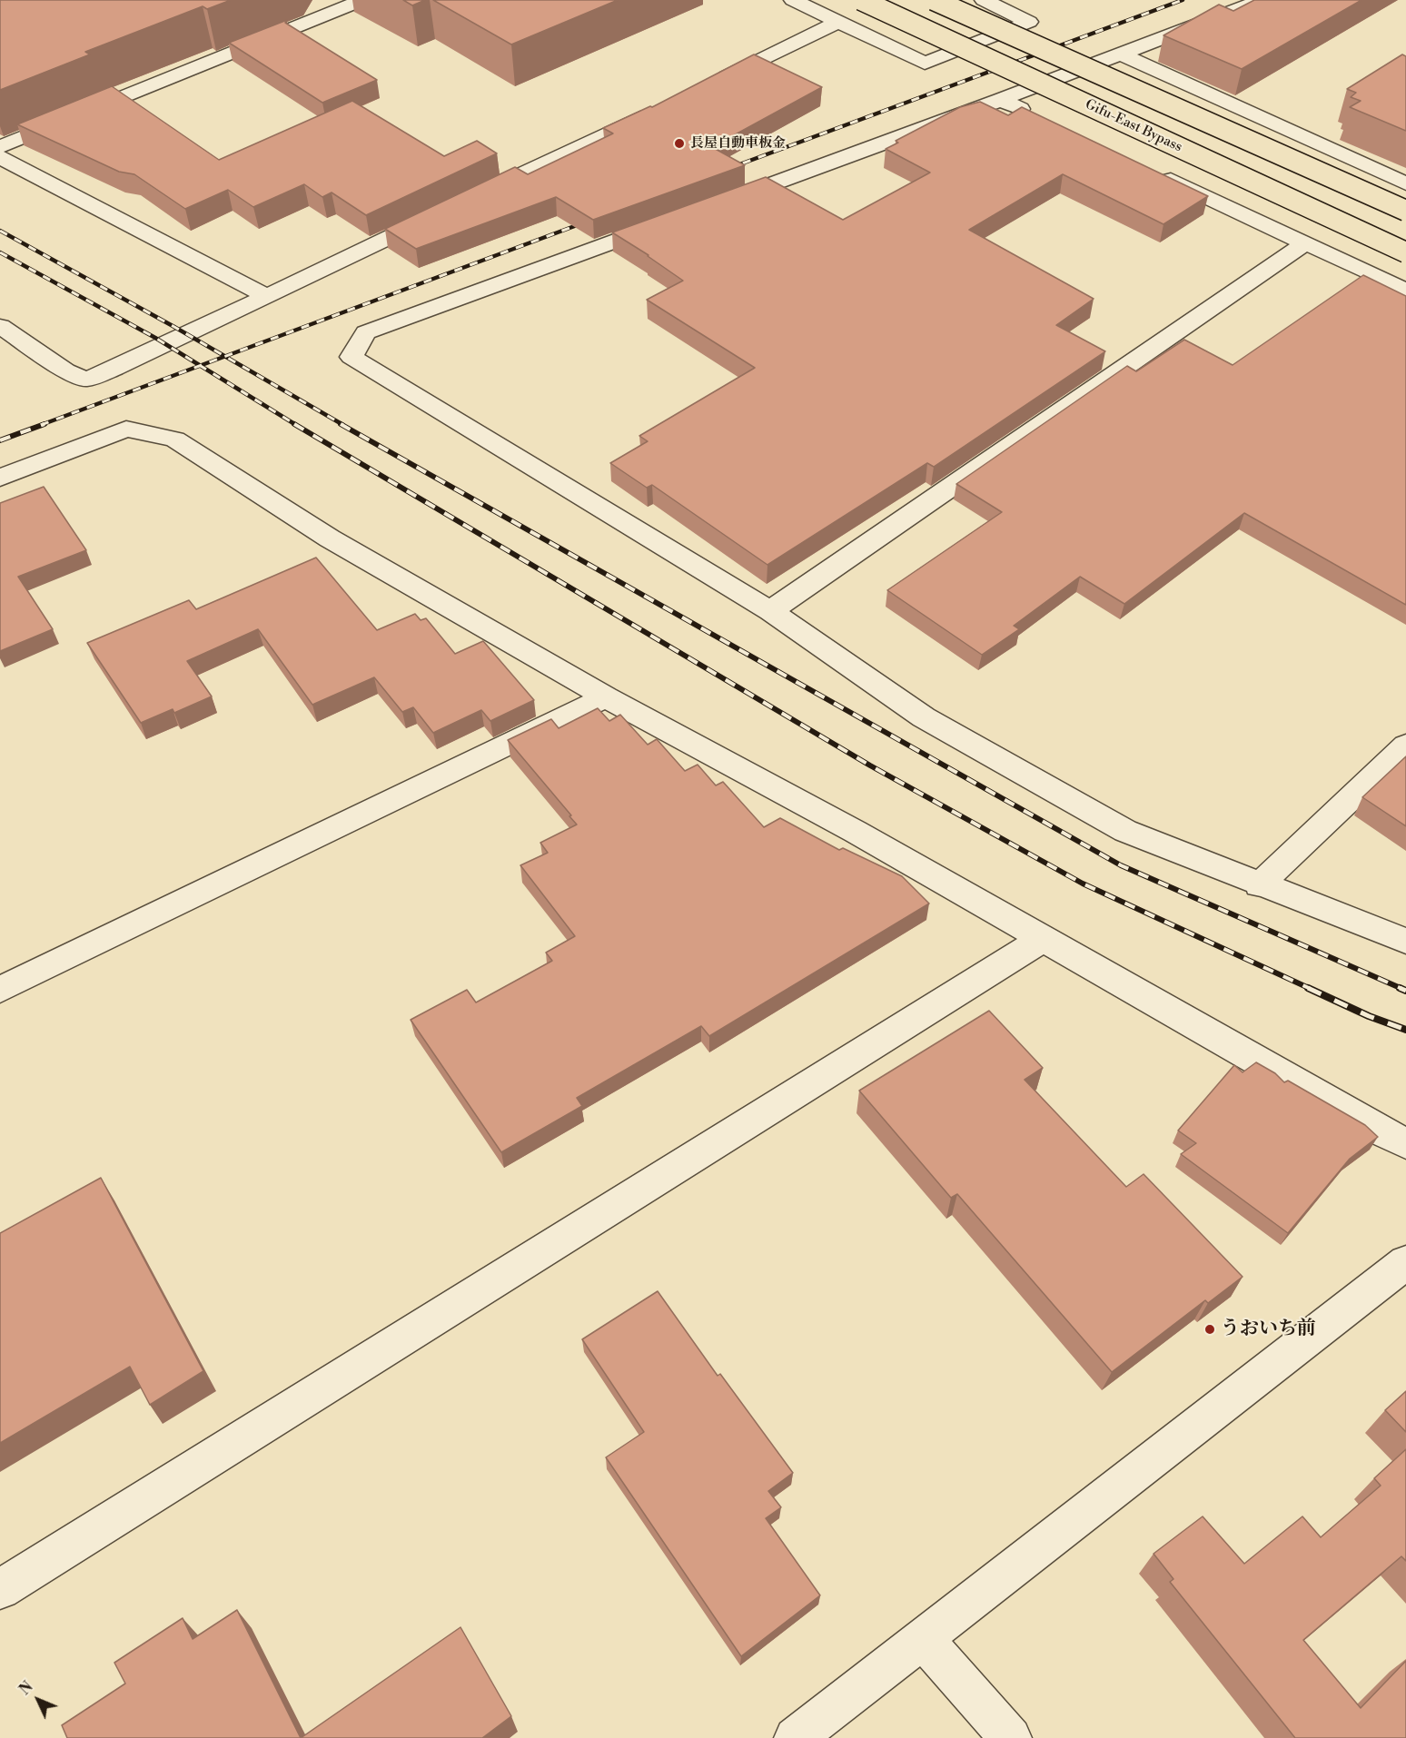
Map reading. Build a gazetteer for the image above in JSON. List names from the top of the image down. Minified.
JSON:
{"streets":{"highway":["Gifu-East Bypass"]},"places":["長屋自動車板金","うおいち前"],"north":"top left"}
